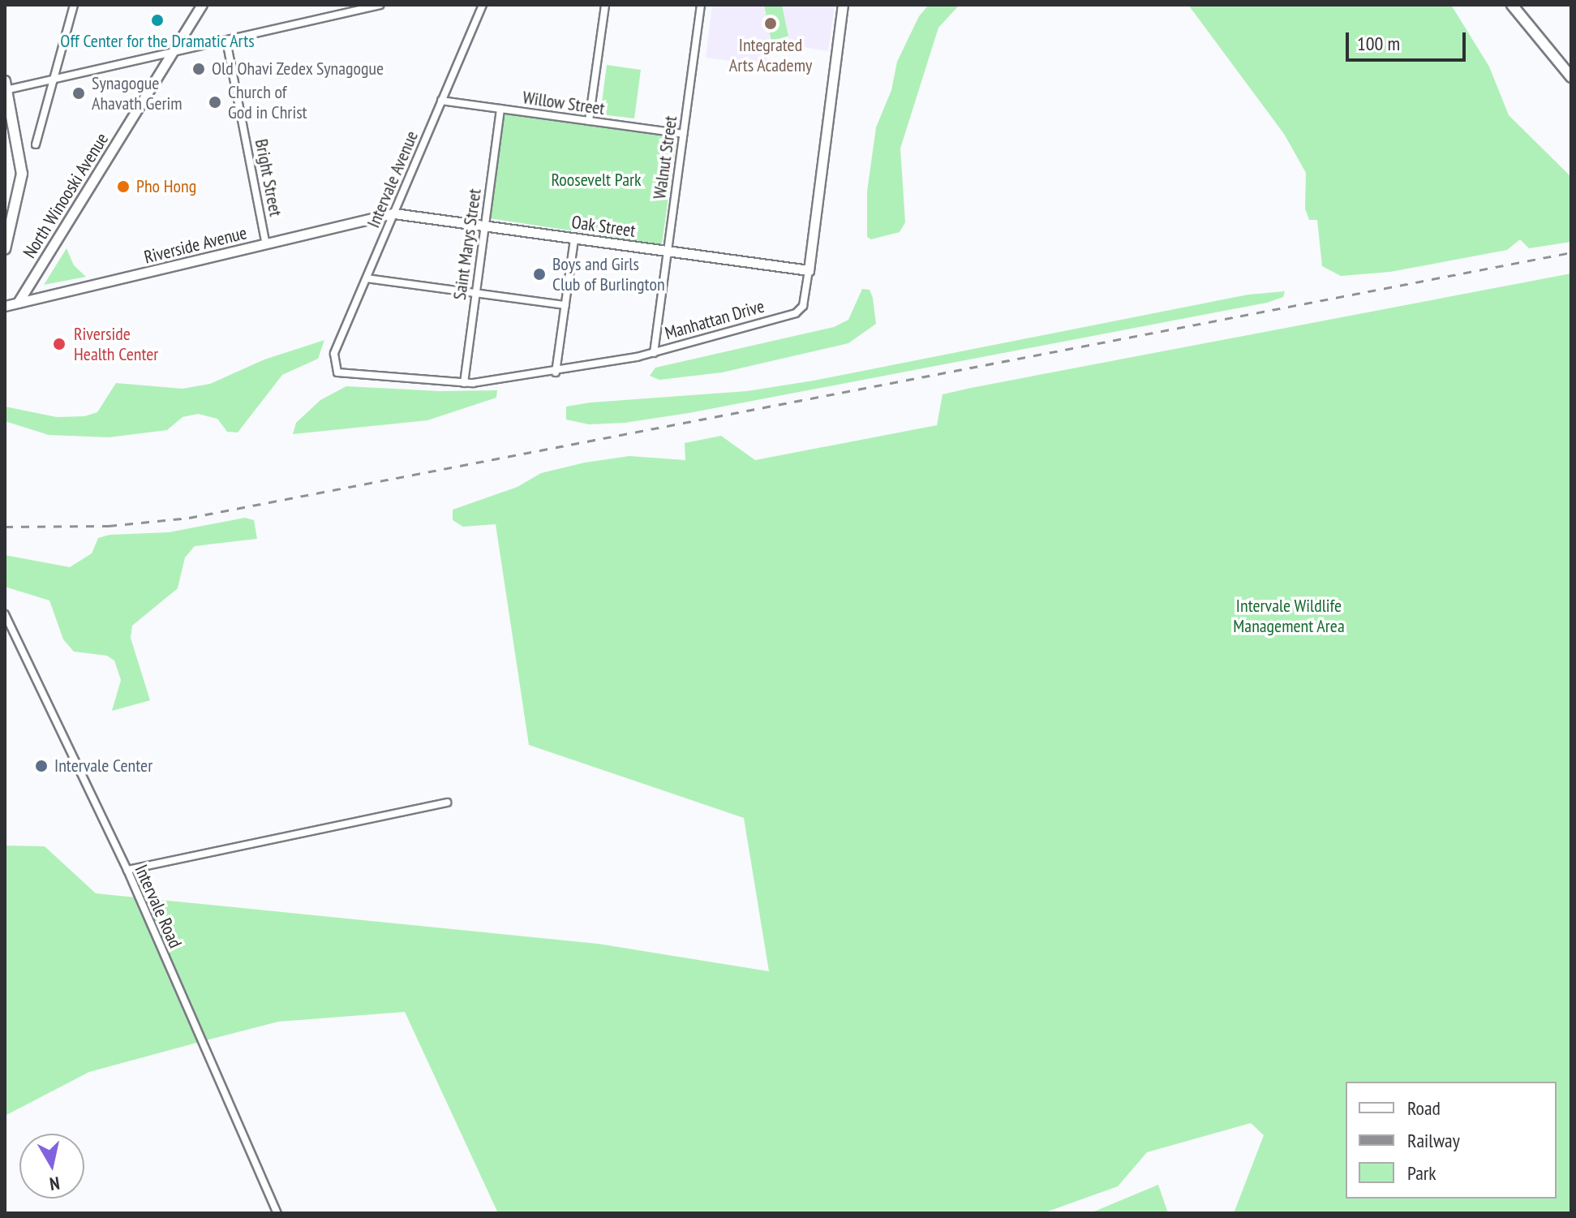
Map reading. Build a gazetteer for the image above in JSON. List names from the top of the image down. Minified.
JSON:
{"streets":{"street":["Willow Street","Walnut Street","Bright Street","Intervale Avenue","North Winooski Avenue","Oak Street","Saint Marys Street","Riverside Avenue","Manhattan Drive","Intervale Road"]},"crossings":[["Willow Street","Walnut Street"],["Willow Street","Intervale Avenue"],["Willow Street","Saint Marys Street"],["Walnut Street","Oak Street"],["Walnut Street","Manhattan Drive"],["Bright Street","Riverside Avenue"],["Intervale Avenue","Oak Street"],["Intervale Avenue","Riverside Avenue"],["Intervale Avenue","Manhattan Drive"],["North Winooski Avenue","Riverside Avenue"],["Oak Street","Saint Marys Street"],["Oak Street","Riverside Avenue"],["Oak Street","Manhattan Drive"],["Saint Marys Street","Manhattan Drive"]],"parks":["Roosevelt Park","Intervale Wildlife Management Area"],"places":["Off Center for the Dramatic Arts","Integrated Arts Academy","Old Ohavi Zedex Synagogue","Synagogue Ahavath Gerim","Church of God in Christ","Pho Hong","Boys and Girls Club of Burlington","Riverside Health Center","Intervale Center"],"legend":["Road","Railway","Park"],"scale_bar":"100 m","north":"bottom"}
